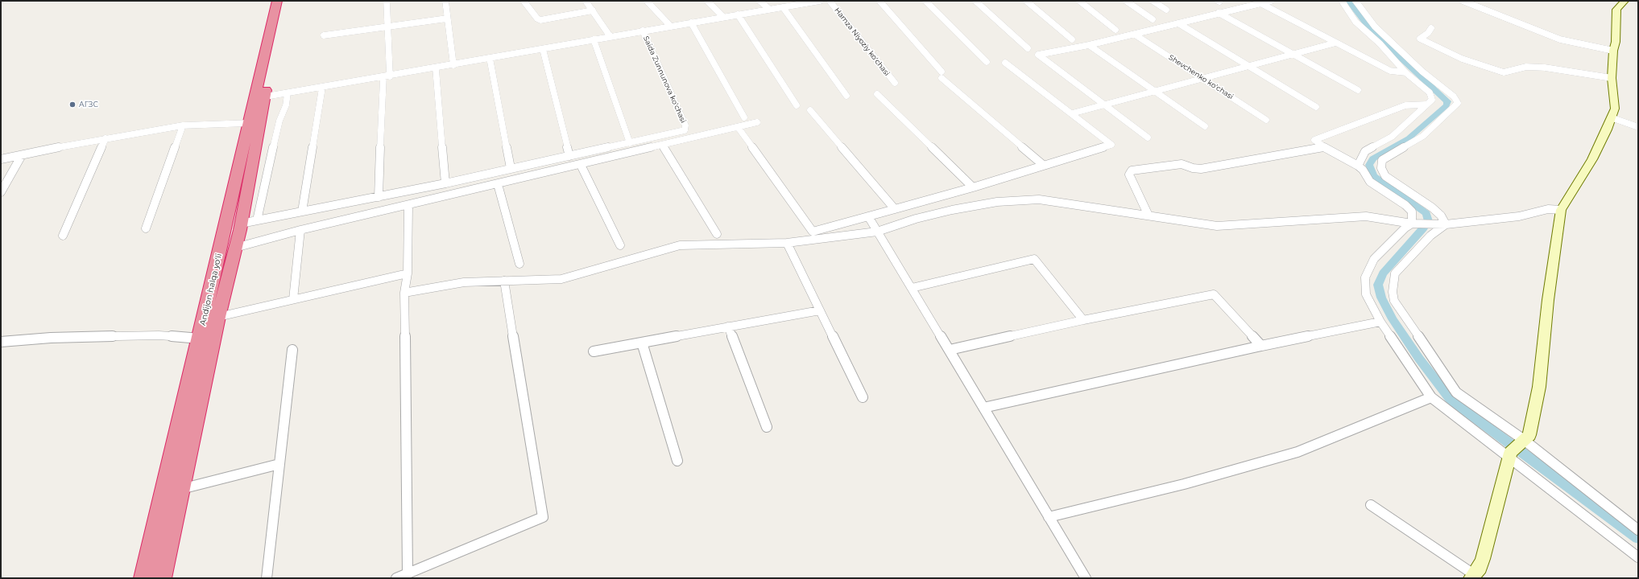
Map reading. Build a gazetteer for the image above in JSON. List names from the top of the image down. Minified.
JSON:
{"streets":{"highway":["Andijon halqa yo‘li"],"street":["Hamza Niyoziy koʻchasi","Shevchenko koʻchasi","Saida Zunnunova koʻchasi"]},"places":["АГЗС"]}
